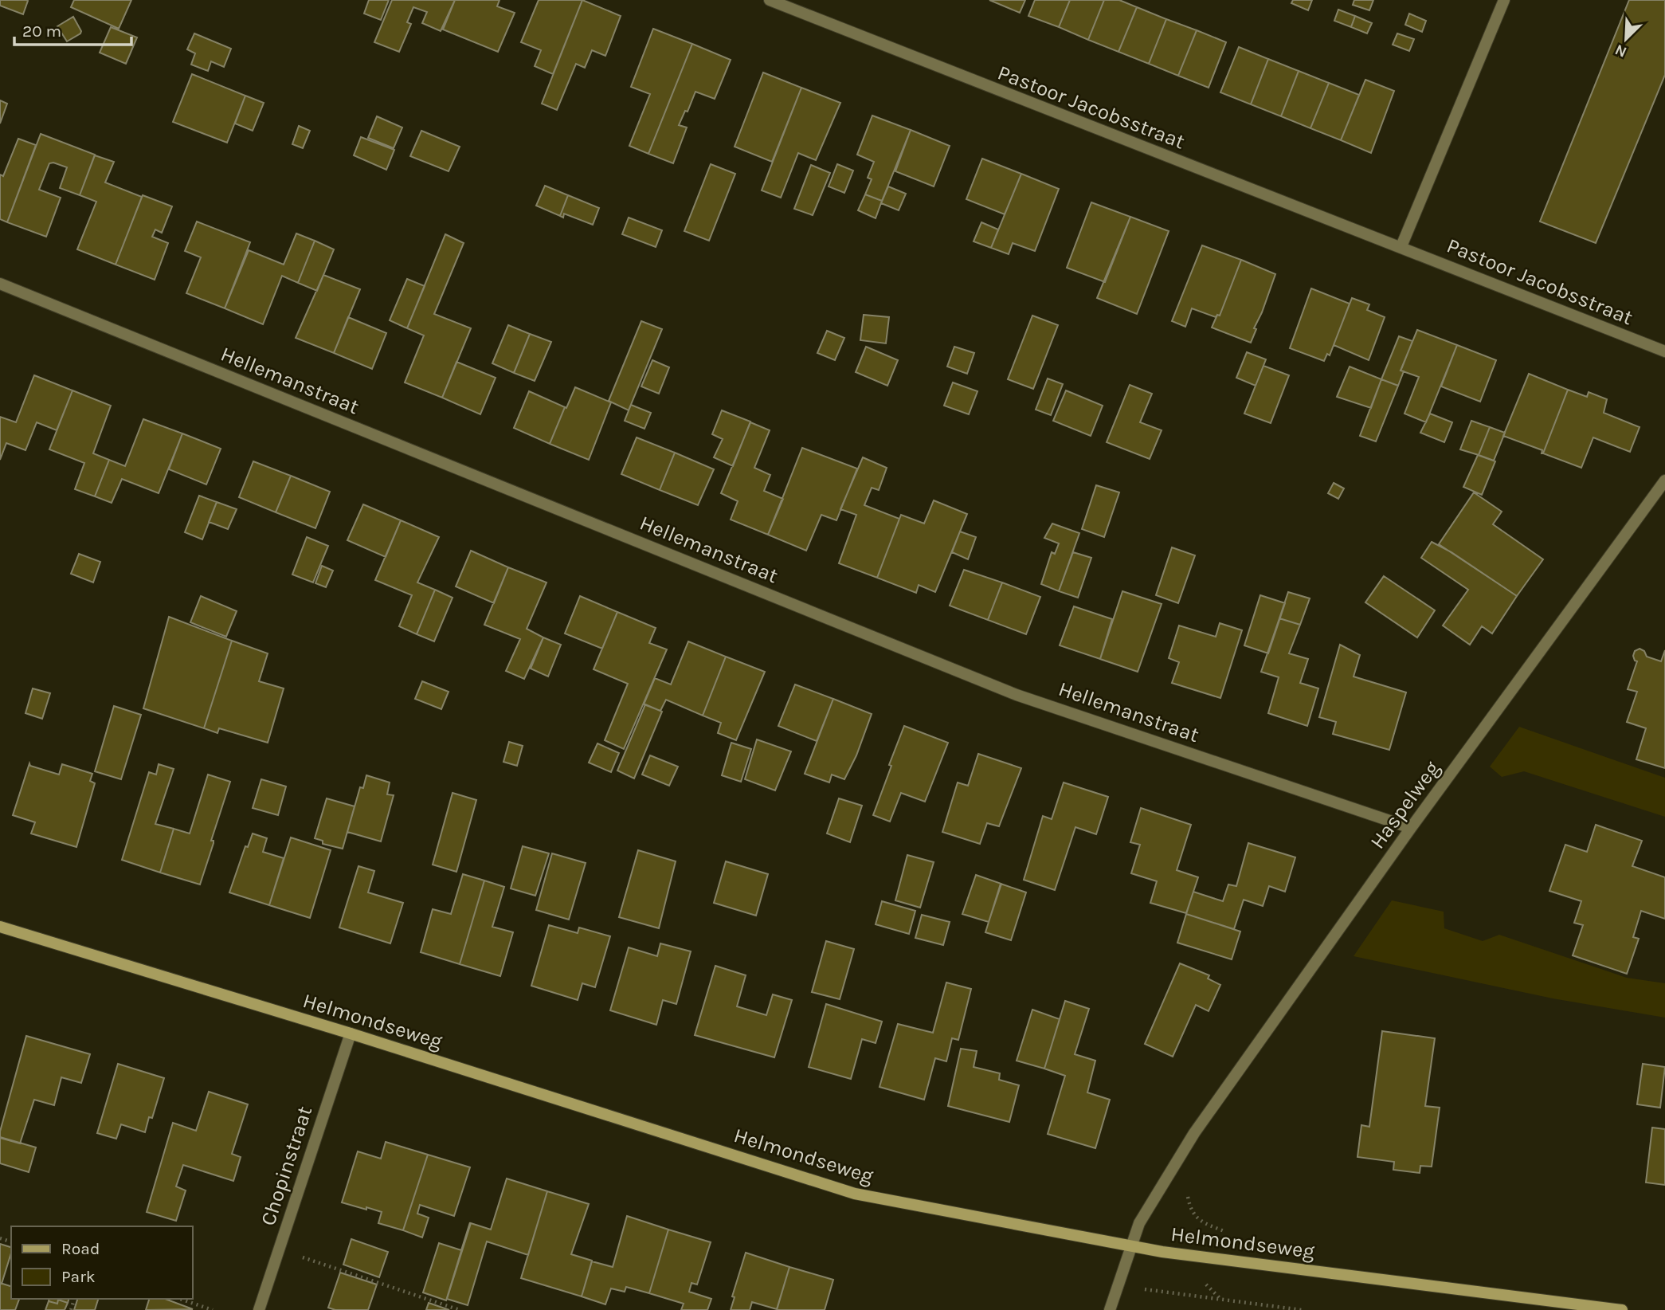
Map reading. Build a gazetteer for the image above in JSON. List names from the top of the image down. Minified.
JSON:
{"streets":{"street":["Pastoor Jacobsstraat","Hellemanstraat","Haspelweg","Helmondseweg","Chopinstraat"]},"crossings":[["Hellemanstraat","Haspelweg"],["Haspelweg","Helmondseweg"],["Helmondseweg","Chopinstraat"]],"legend":["Road","Park"],"scale_bar":"20 m","north":"bottom left"}
